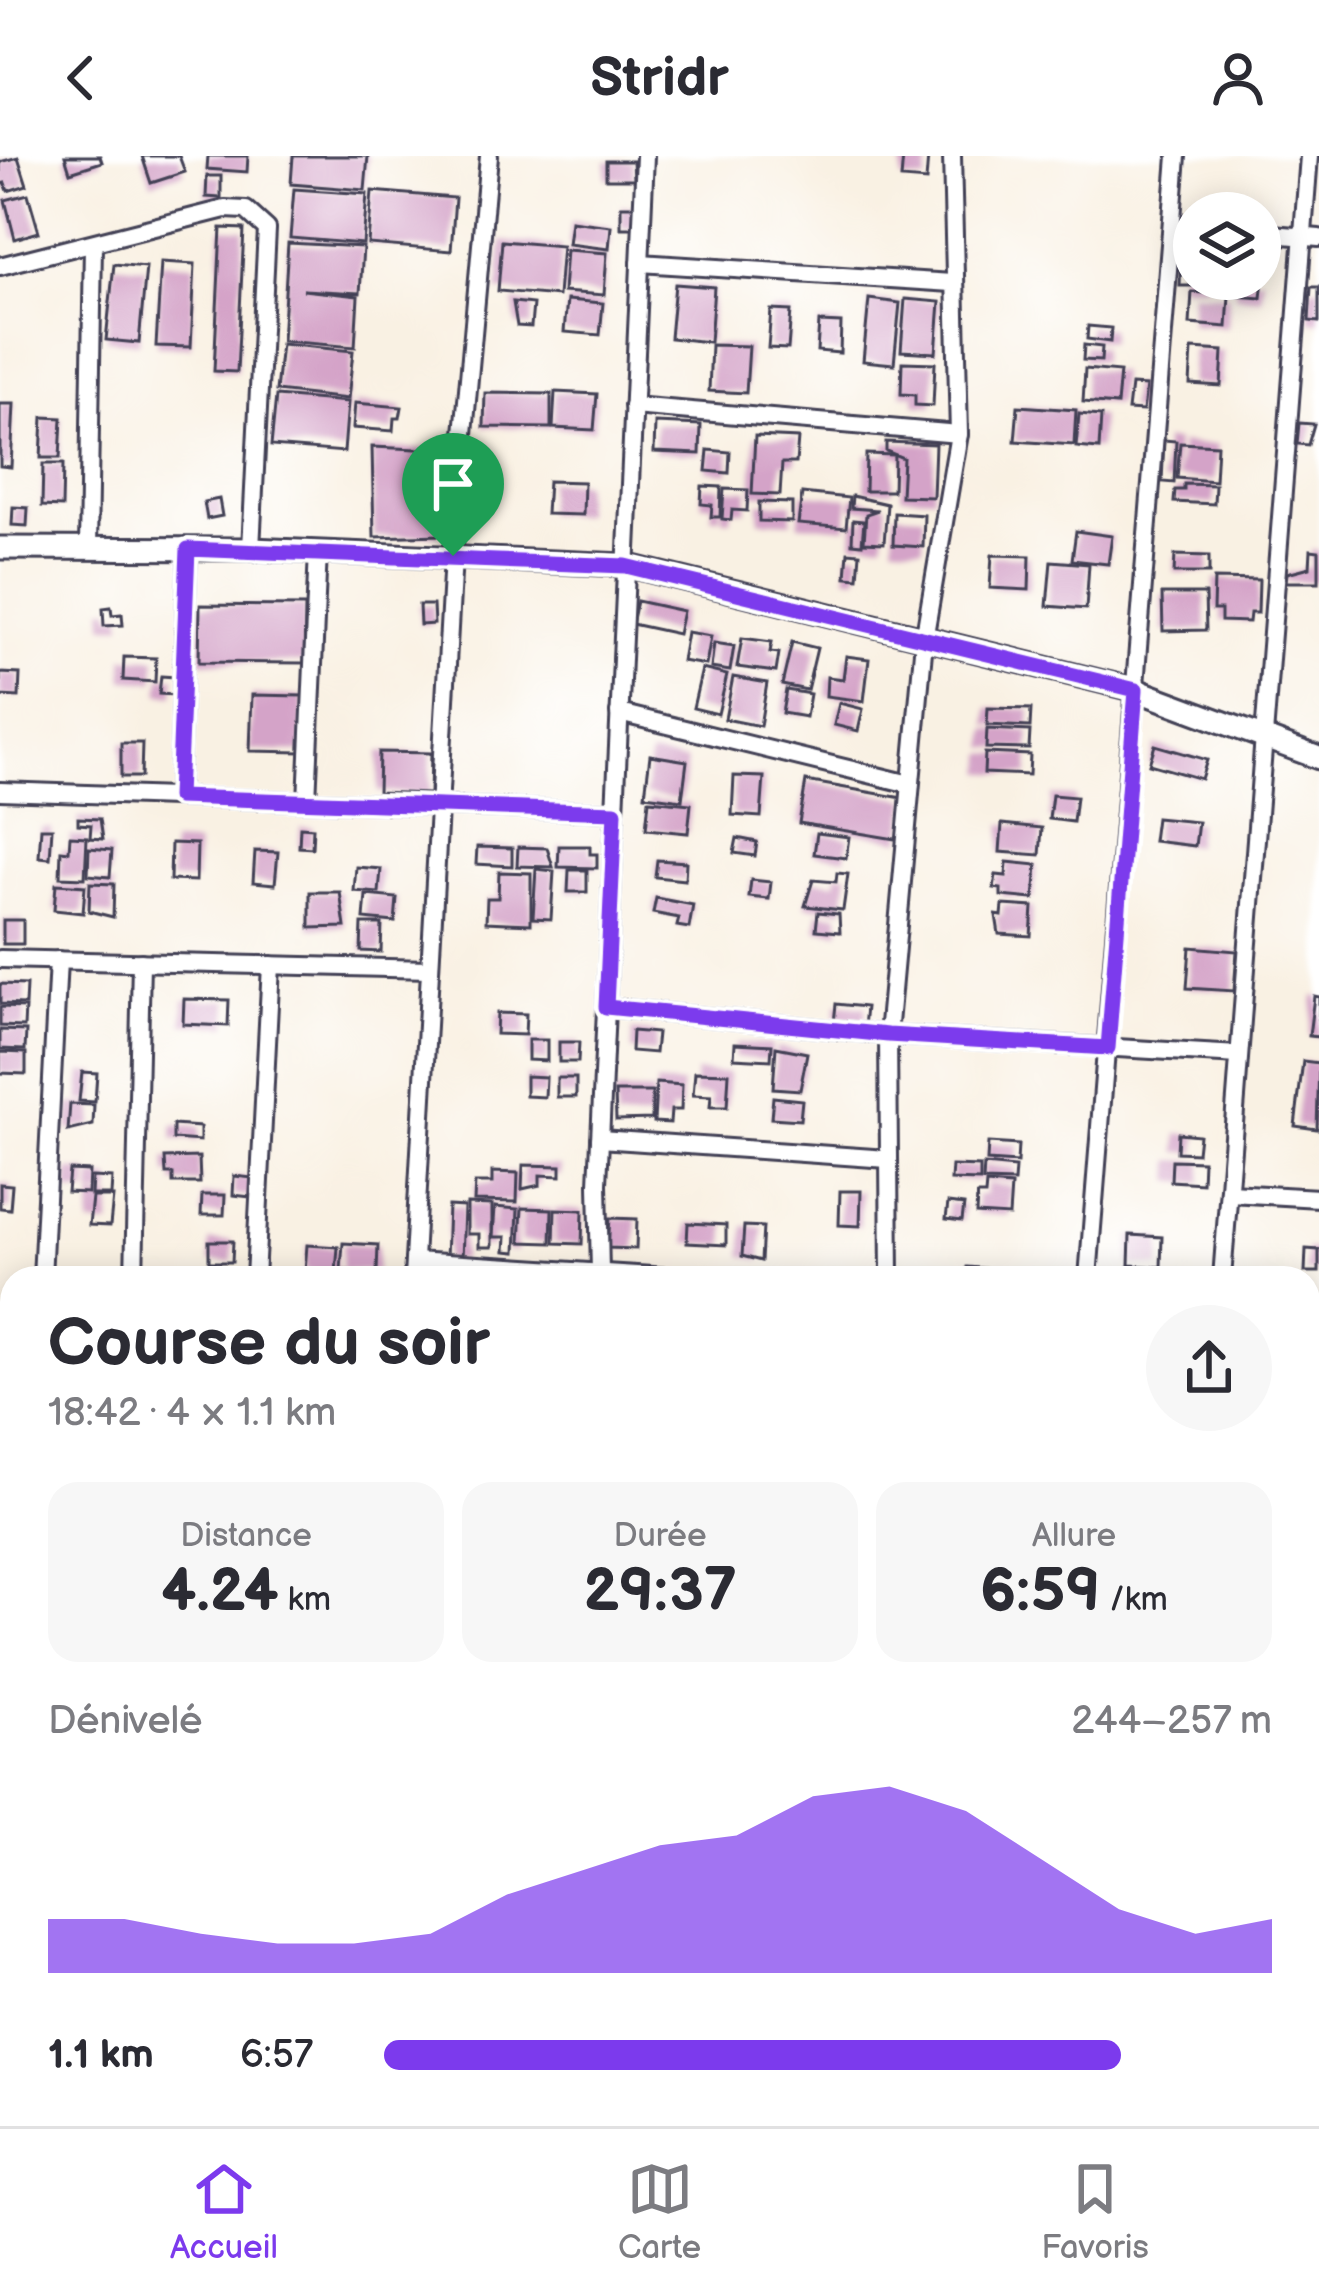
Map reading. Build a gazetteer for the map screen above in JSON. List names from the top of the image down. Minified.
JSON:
{"page":{"header":"Stridr","heading":["Course du soir","18:42 · 4 × 1.1 km"],"stats":[["Distance","4.24 km"],["Durée","29:37"],["Allure","6:59 /km"]],"chart":["Dénivelé","244–257 m"],"list":[{"name":"1.1 km","note":"6:57"}],"tabs":["Accueil","Carte","Favoris"]}}
